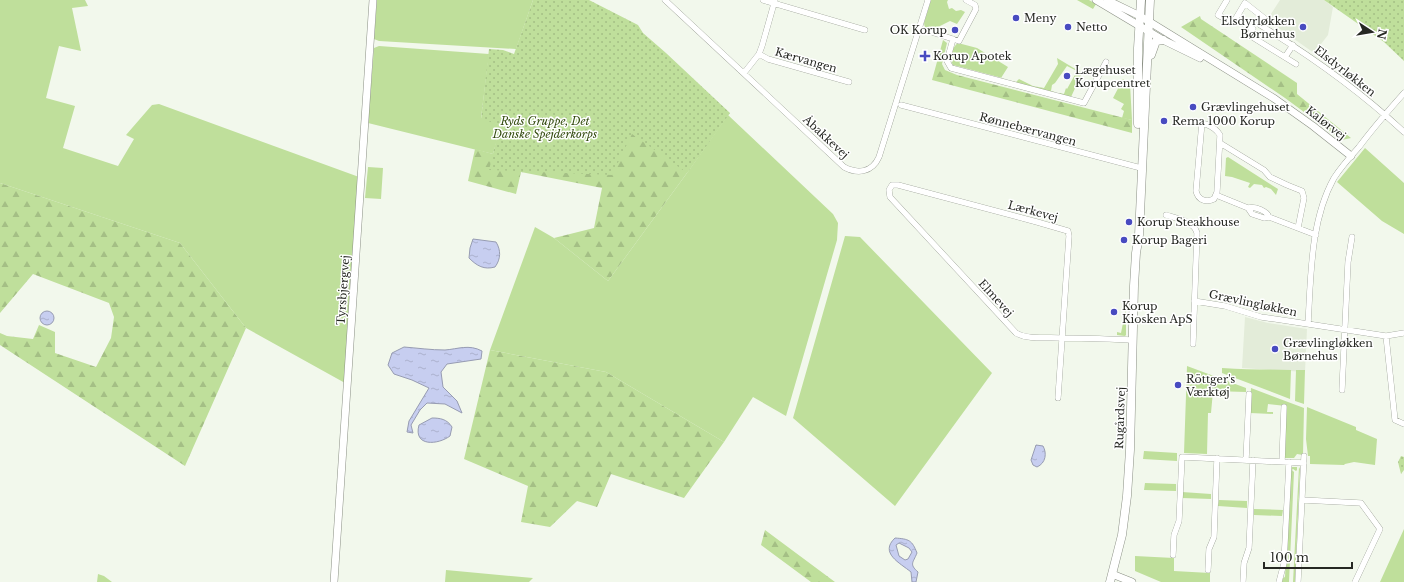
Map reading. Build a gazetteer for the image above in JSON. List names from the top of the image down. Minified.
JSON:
{"streets":{"main road":["Rugårdsvej"],"street":["Kærvangen","Elsdyrløkken","Kalørvej","Rønnebærvangen","Åbakkevej","Lærkevej","Tyrsbjergvej","Elmevej","Grævlingløkken"]},"crossings":[["Kalørvej","Grævlingløkken"],["Kalørvej","Rugårdsvej"],["Rønnebærvangen","Rugårdsvej"],["Lærkevej","Elmevej"],["Elmevej","Rugårdsvej"]],"parks":["Ryds Gruppe, Det Danske Spejderkorps"],"places":{"other":["Meny","Netto","Elsdyrløkken Børnehus","OK Korup","Lægehuset Korupcentret","Grævlingehuset","Rema 1000 Korup","Korup Steakhouse","Korup Bageri","Korup Kiosken ApS","Grævlingløkken Børnehus","Röttger's Værktøj"],"health":["Korup Apotek"]},"scale_bar":"100 m","north":"right"}
